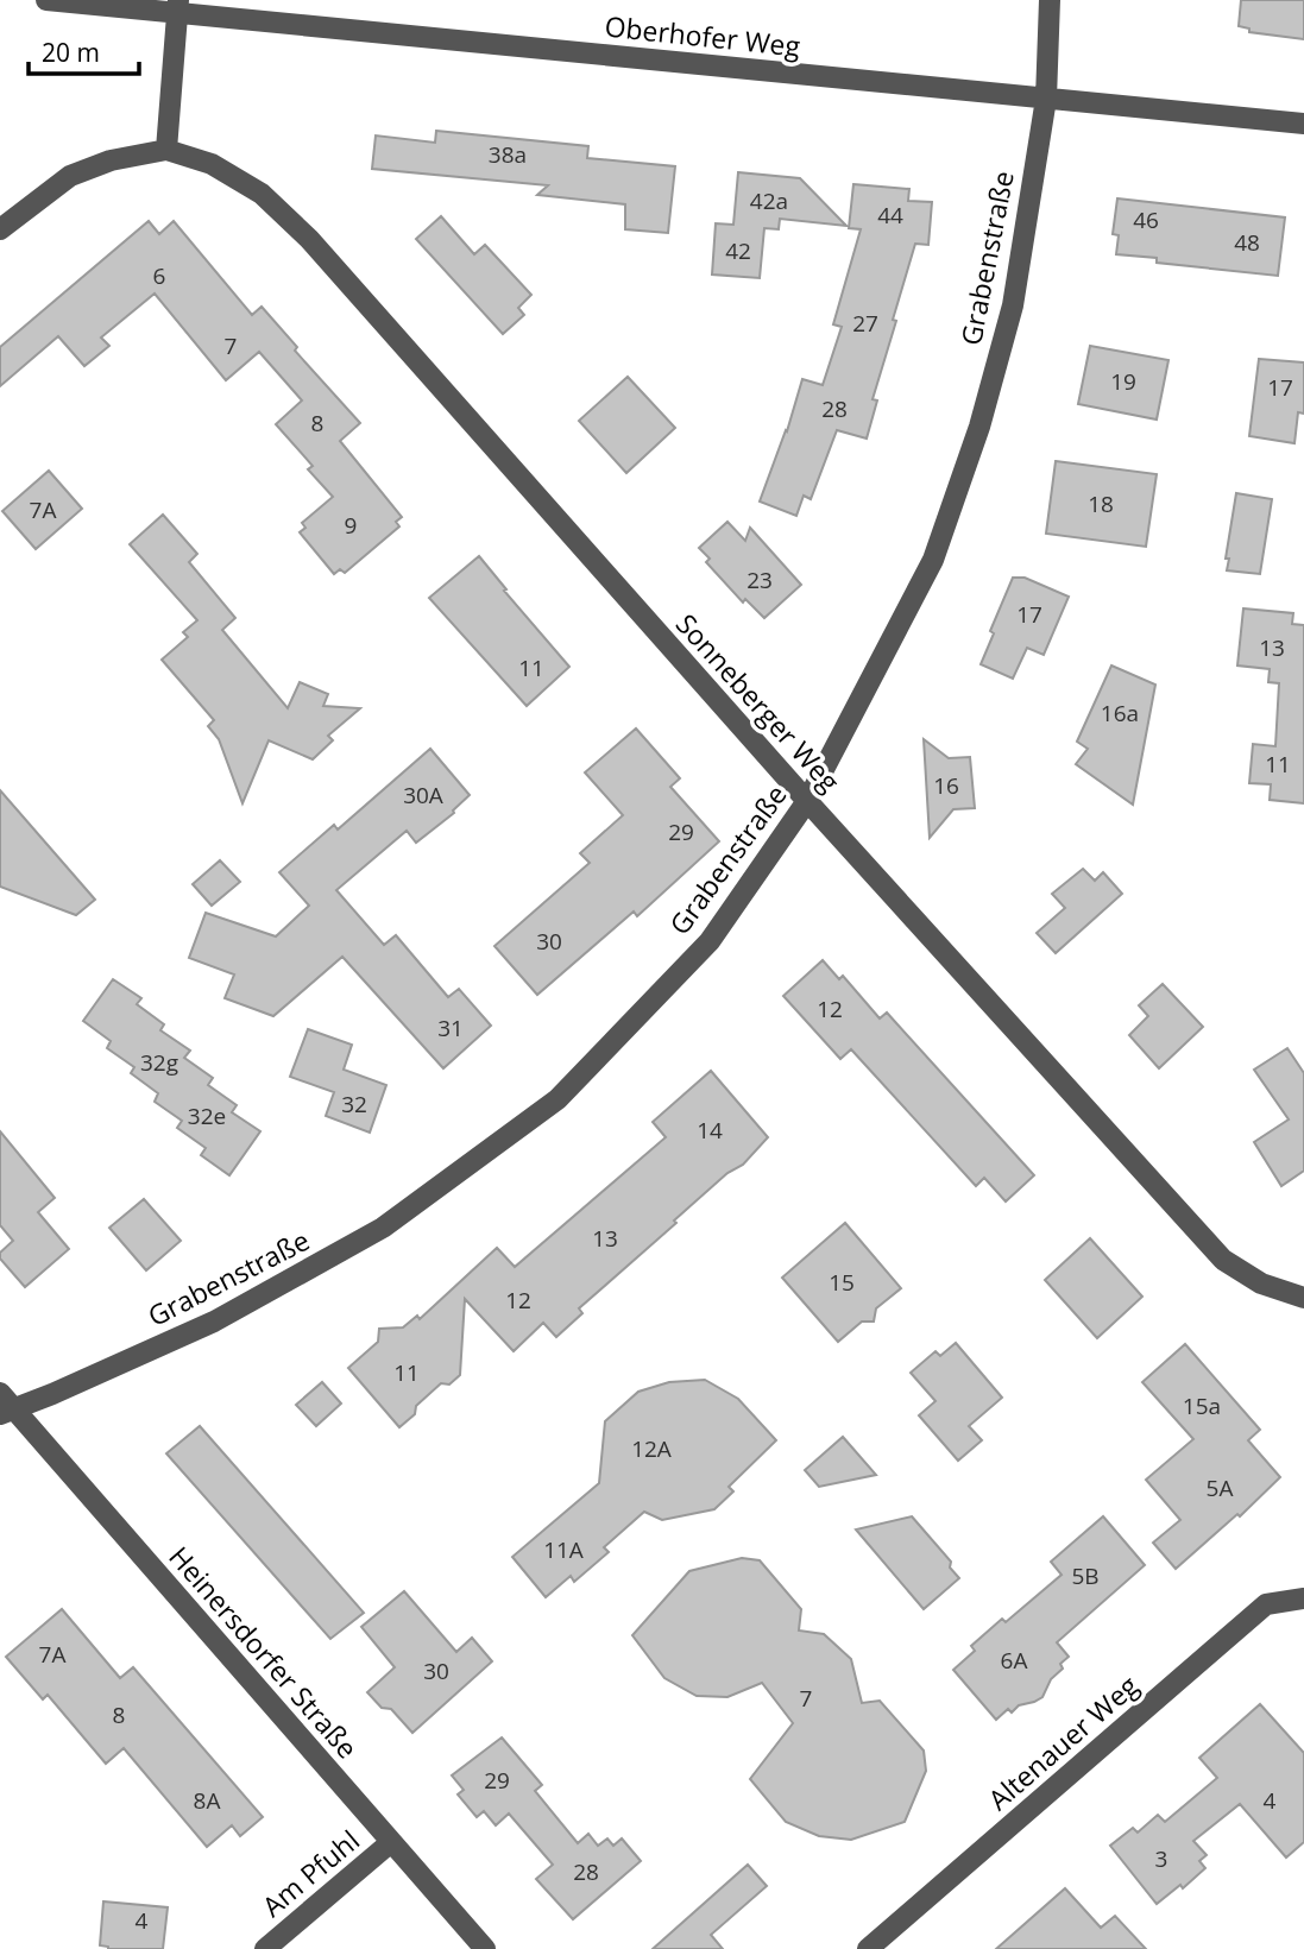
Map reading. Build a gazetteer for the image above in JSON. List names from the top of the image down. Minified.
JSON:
{"streets":{"street":["Oberhofer Weg","Grabenstraße","Sonneberger Weg","Heinersdorfer Straße","Altenauer Weg","Am Pfuhl"]},"crossings":[["Oberhofer Weg","Grabenstraße"],["Grabenstraße","Sonneberger Weg"],["Grabenstraße","Heinersdorfer Straße"],["Heinersdorfer Straße","Am Pfuhl"]],"house_numbers":["38a","42a","44","46","48","42","6","27","7","19","17","28","8","18","7A","9","23","17","13","11","16a","11","16","30A","29","30","12","31","32g","32","32e","14","13","15","12","11","15a","12A","5A","11A","5B","7A","6A","30","7","8","29","8A","4","3","28","4"],"scale_bar":"20 m"}
